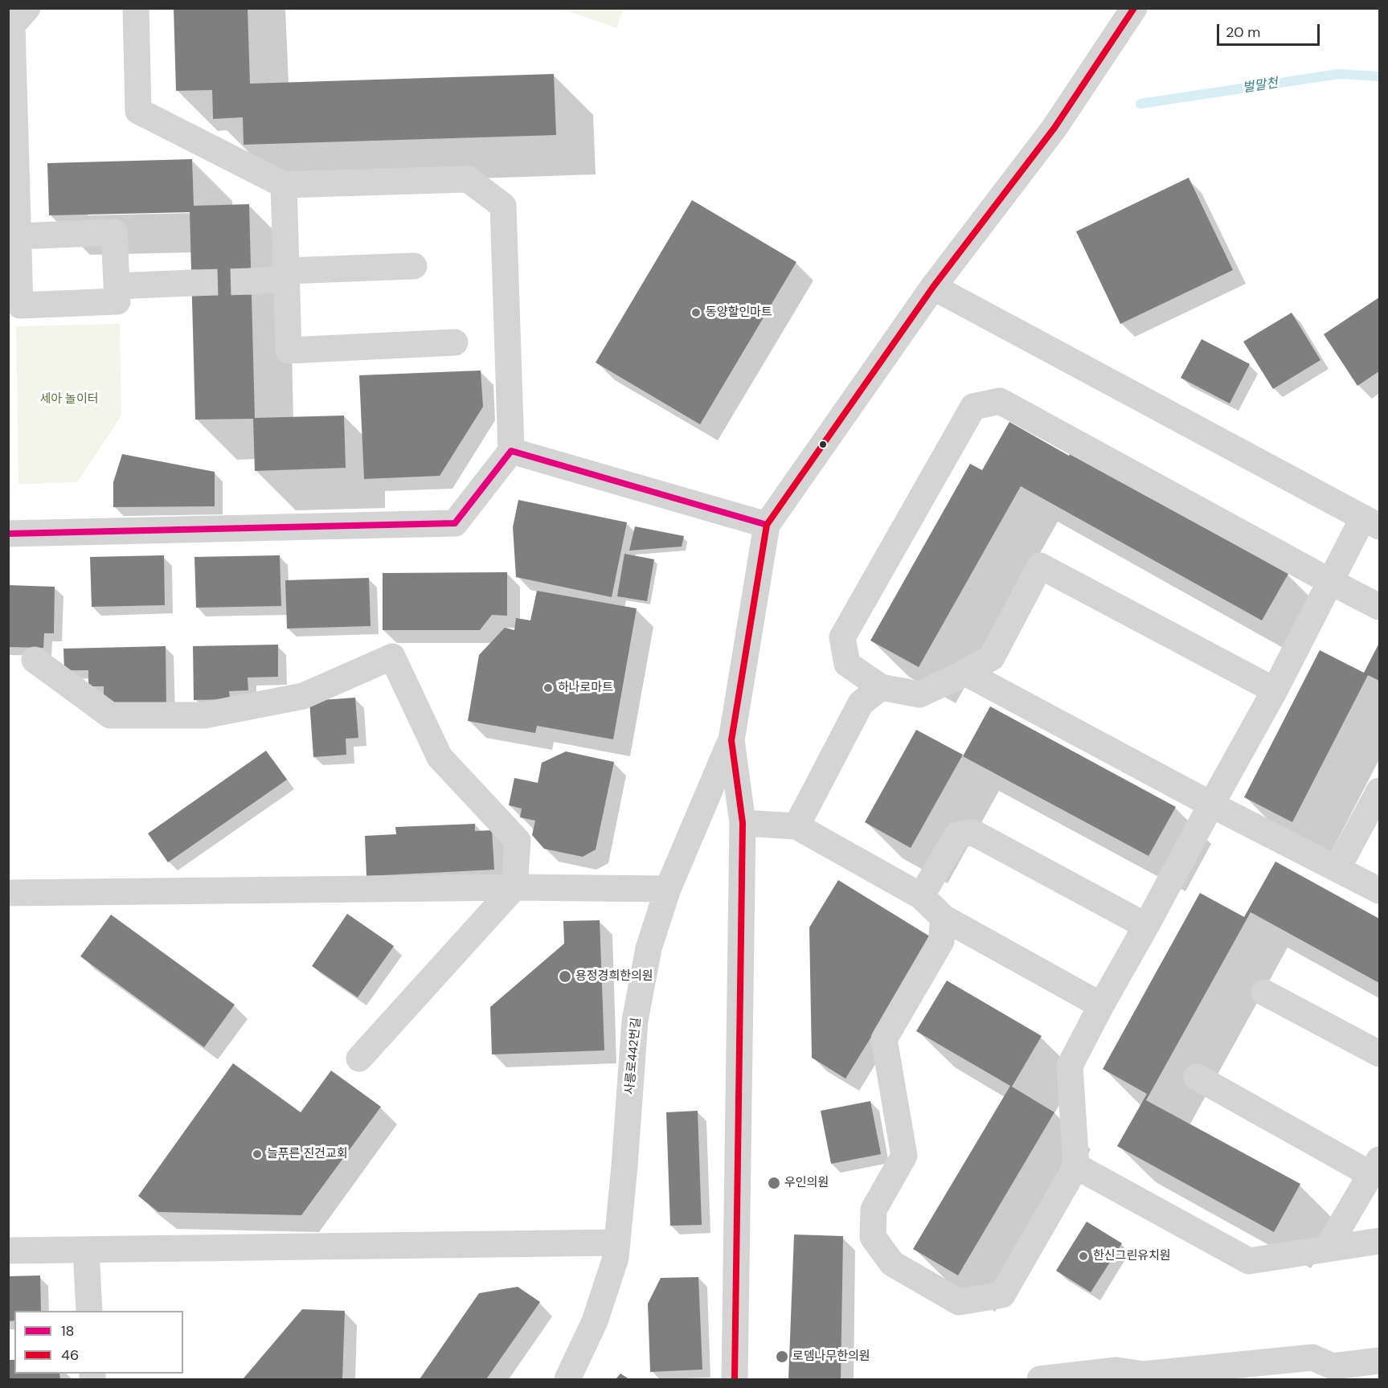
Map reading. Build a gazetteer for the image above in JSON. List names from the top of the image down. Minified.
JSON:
{"streets":{"street":["사릉로442번길"]},"water":["벌말천"],"parks":["세아 놀이터"],"places":["동양할인마트","하나로마트","용정경희한의원","늘푸른 진건교회","우인의원","한신그린유치원","로뎀나무한의원"],"lines":["transit line 46","transit line 18"],"legend":["18","46"],"scale_bar":"20 m"}
